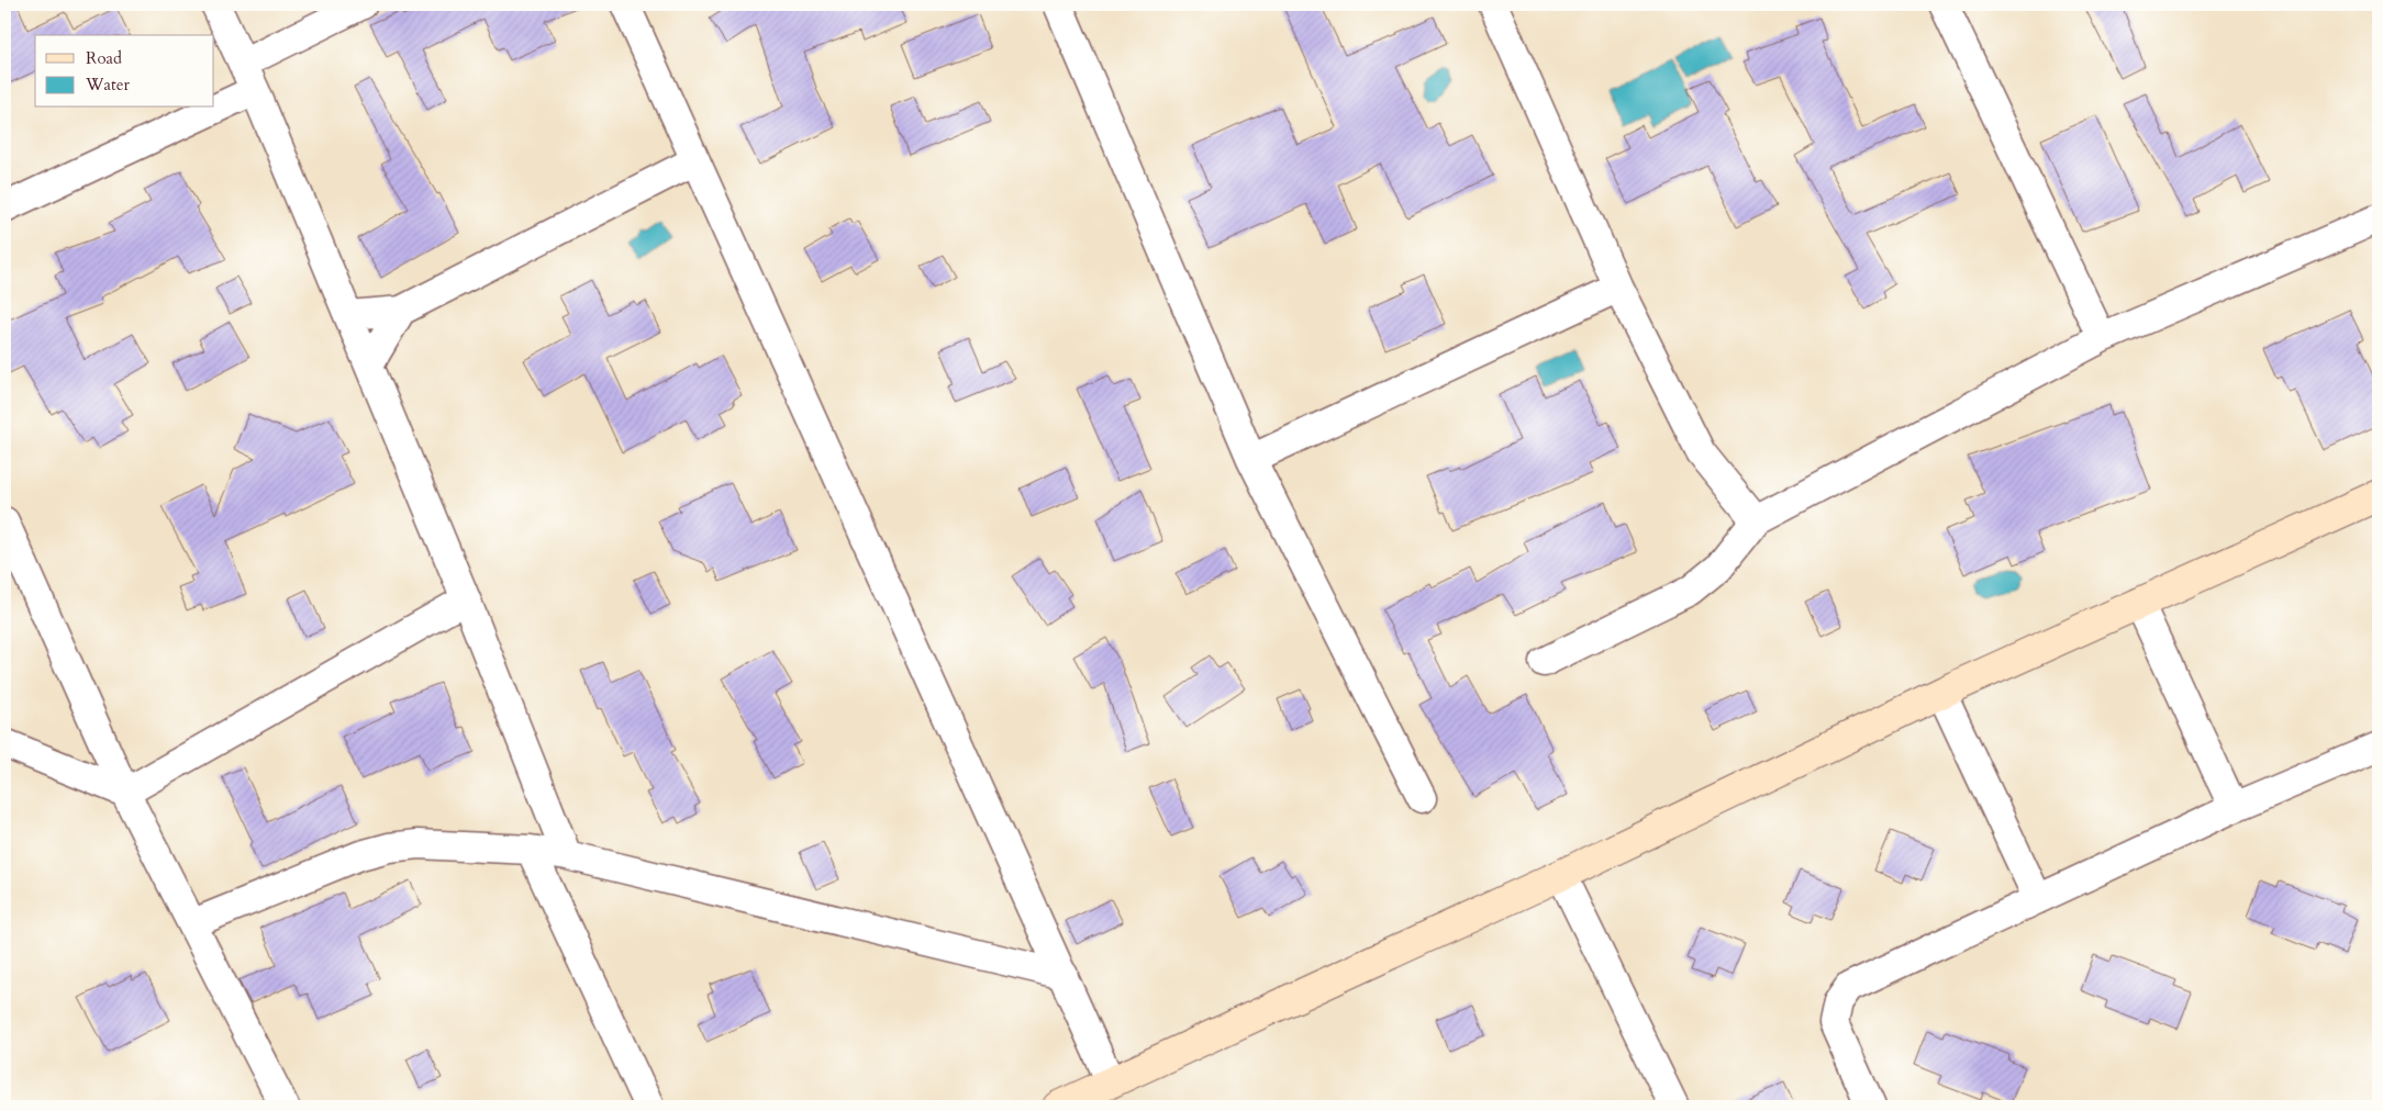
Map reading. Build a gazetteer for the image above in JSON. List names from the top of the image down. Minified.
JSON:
{"legend":["Road","Water"]}
